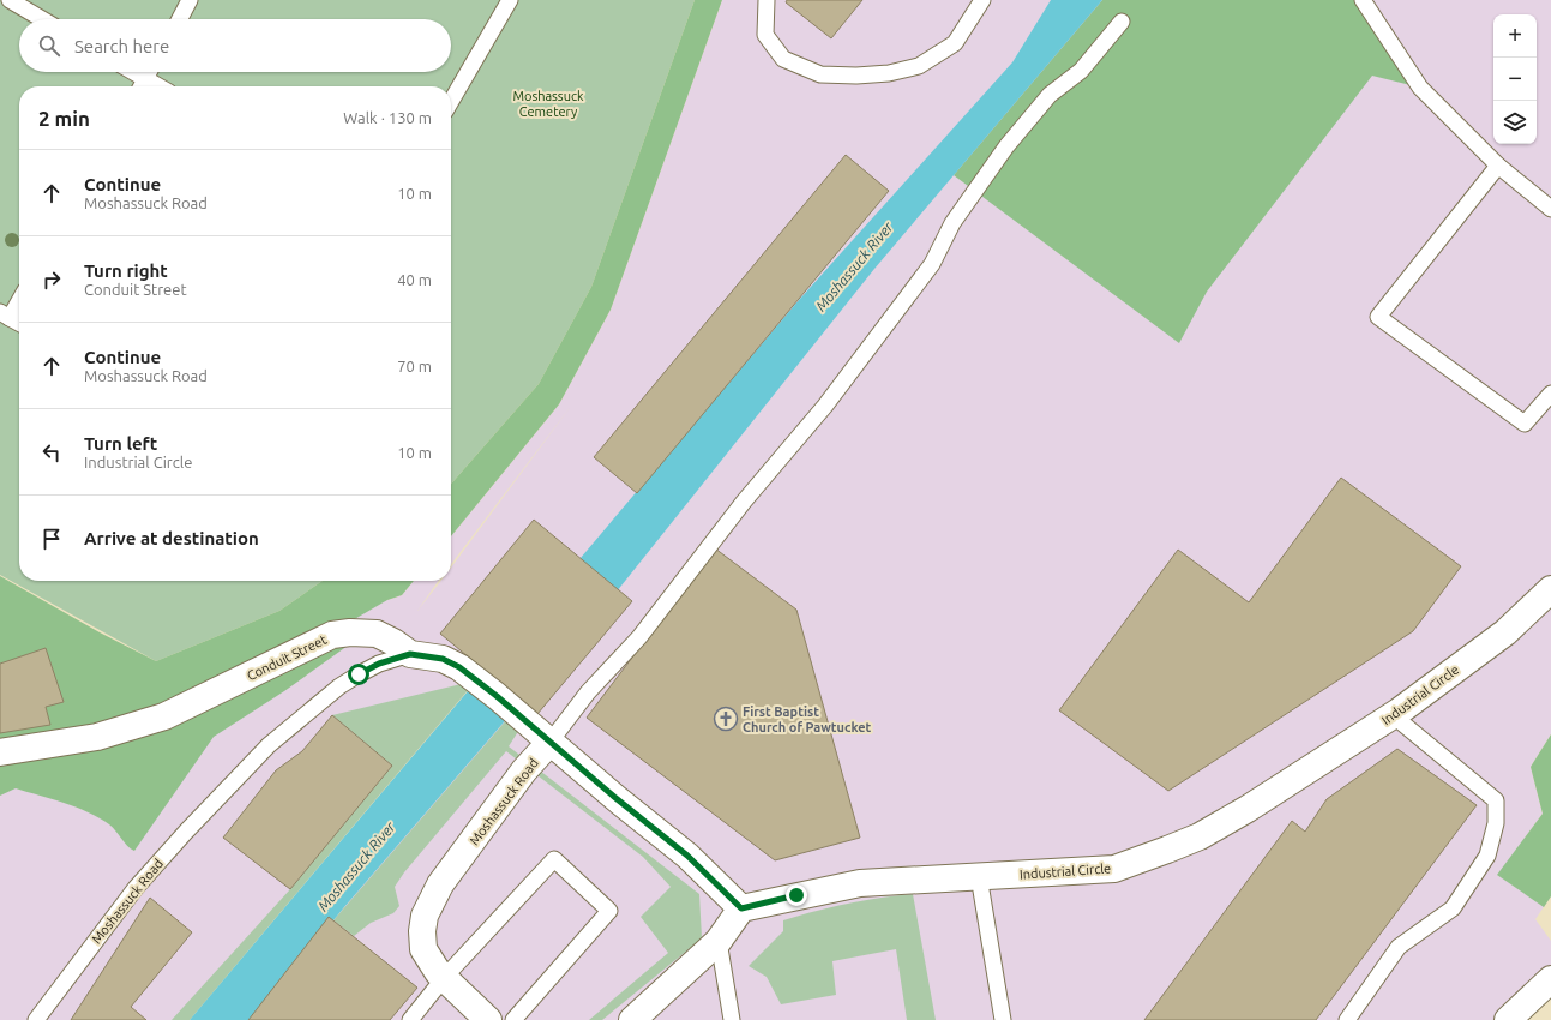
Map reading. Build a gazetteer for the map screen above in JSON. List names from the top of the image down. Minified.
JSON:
{"streets":{"street":["Conduit Street","Industrial Circle","Moshassuck Road"]},"crossings":[["Conduit Street","Moshassuck Road"]],"water":["Moshassuck River"],"parks":["Moshassuck Cemetery"],"places":{"church":["First Baptist Church of Pawtucket"]},"page":{"map_buttons":["+","−"],"search":"Search here","heading":["2 min","Walk · 130 m"],"list":[["Continue","Moshassuck Road","10 m"],["Turn right","Conduit Street","40 m"],["Continue","Moshassuck Road","70 m"],["Turn left","Industrial Circle","10 m"],"Arrive at destination"]}}
